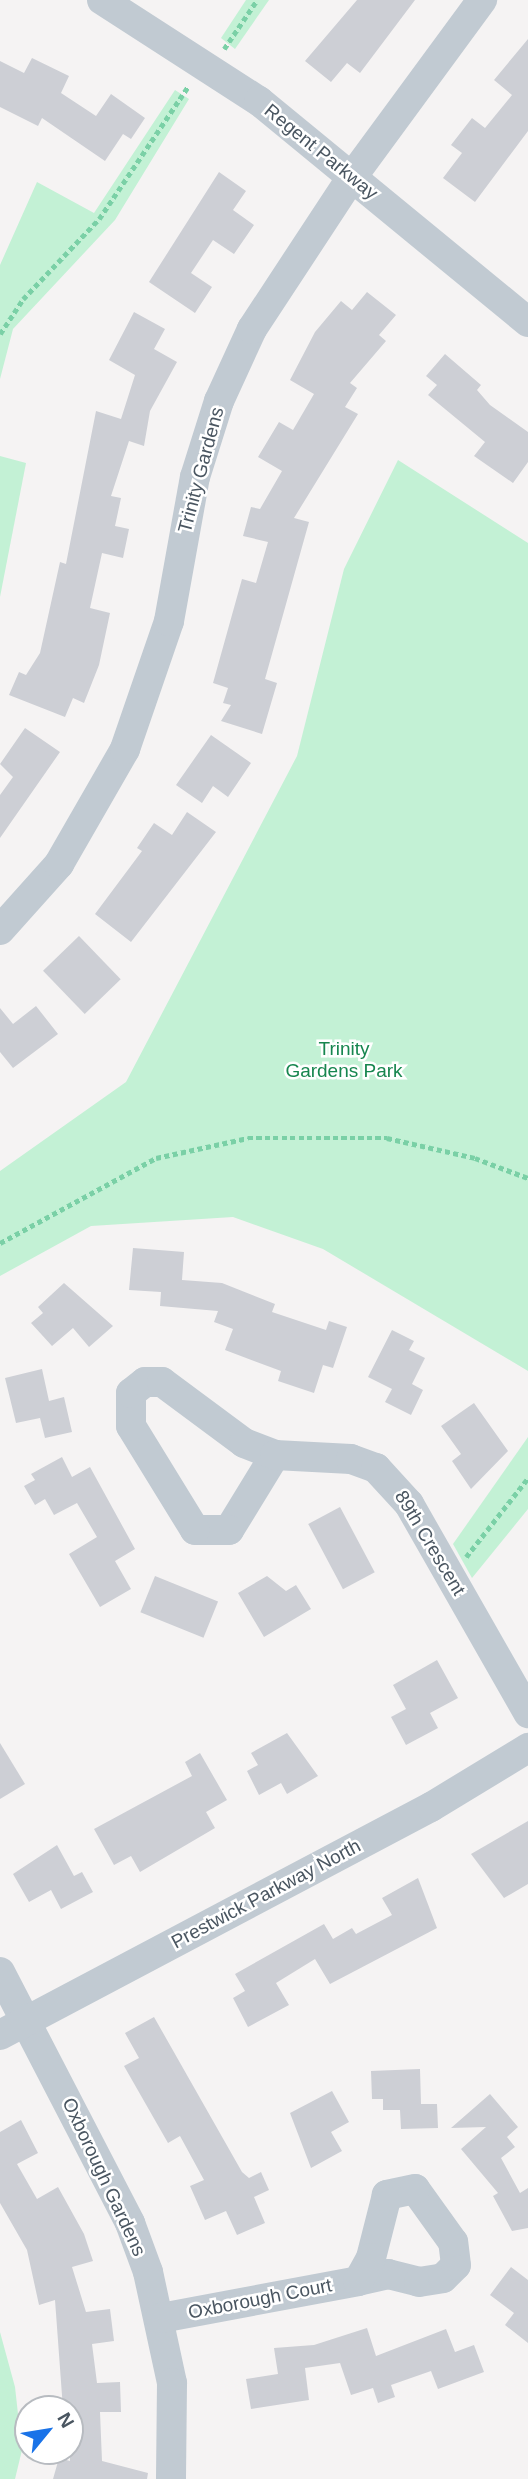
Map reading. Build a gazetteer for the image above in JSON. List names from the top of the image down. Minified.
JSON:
{"streets":{"street":["Regent Parkway","Trinity Gardens","89th Crescent","Prestwick Parkway North","Oxborough Gardens","Oxborough Court"]},"crossings":[["Regent Parkway","Trinity Gardens"],["Prestwick Parkway North","Oxborough Gardens"],["Oxborough Gardens","Oxborough Court"]],"parks":["Trinity Gardens Park"],"north":"top right"}
